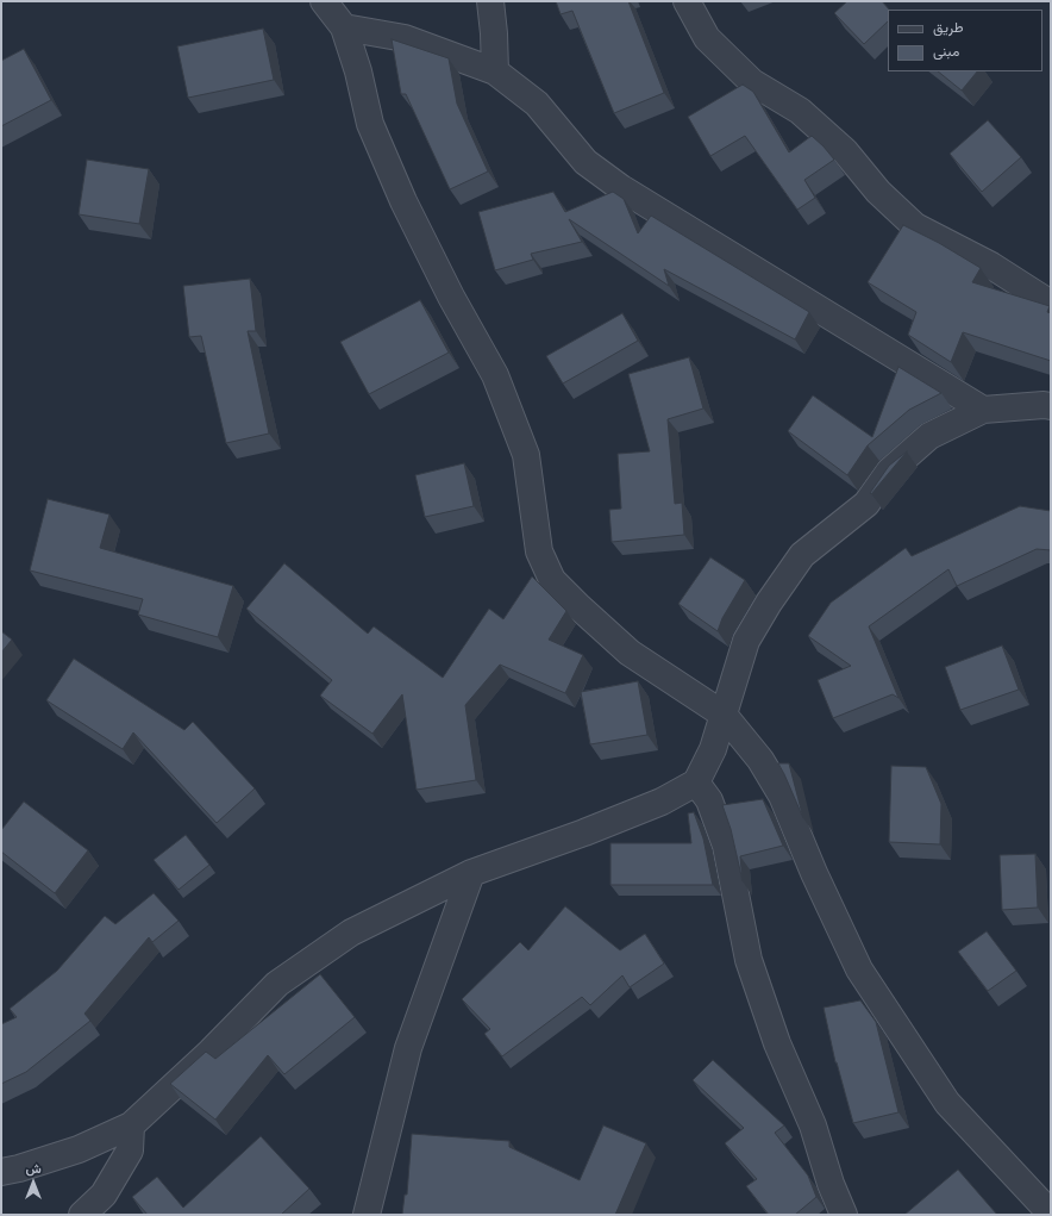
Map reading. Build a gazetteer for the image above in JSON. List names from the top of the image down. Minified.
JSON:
{"legend":["طريق","مبنى"],"north":"top"}
